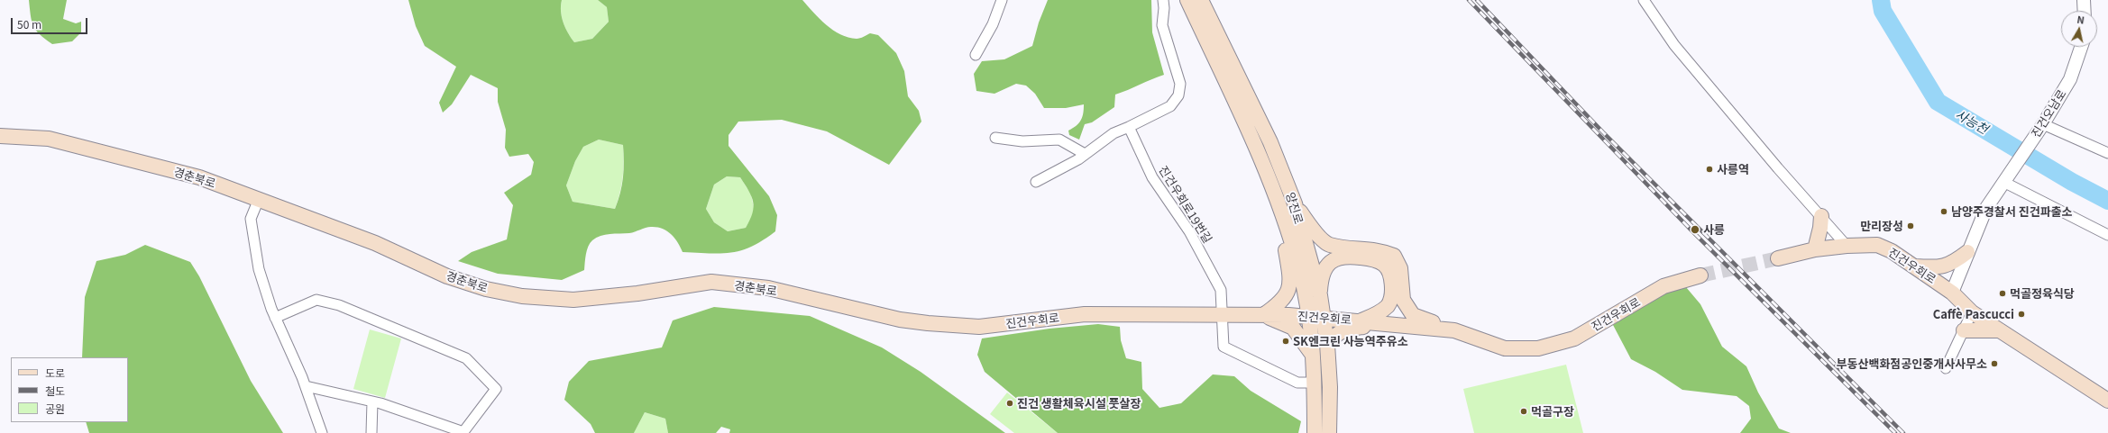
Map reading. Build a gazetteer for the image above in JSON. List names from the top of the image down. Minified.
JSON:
{"streets":{"main road":["경춘북로","양진로","진건우회로"],"street":["진건오남로","진건우회로19번길"]},"crossings":[["진건오남로","진건우회로"],["경춘북로","진건우회로"],["진건우회로19번길","양진로"],["진건우회로19번길","진건우회로"],["양진로","진건우회로"]],"water":["사능천"],"places":["사릉역","남양주경찰서 진건파출소","만리장성","사릉","먹골정육식당","Caffè Pascucci","SK엔크린 사능역주유소","부동산백화점공인중개사사무소","진건 생활체육시설 풋살장","먹골구장"],"legend":["도로","철도","공원"],"scale_bar":"50 m","north":"top"}
